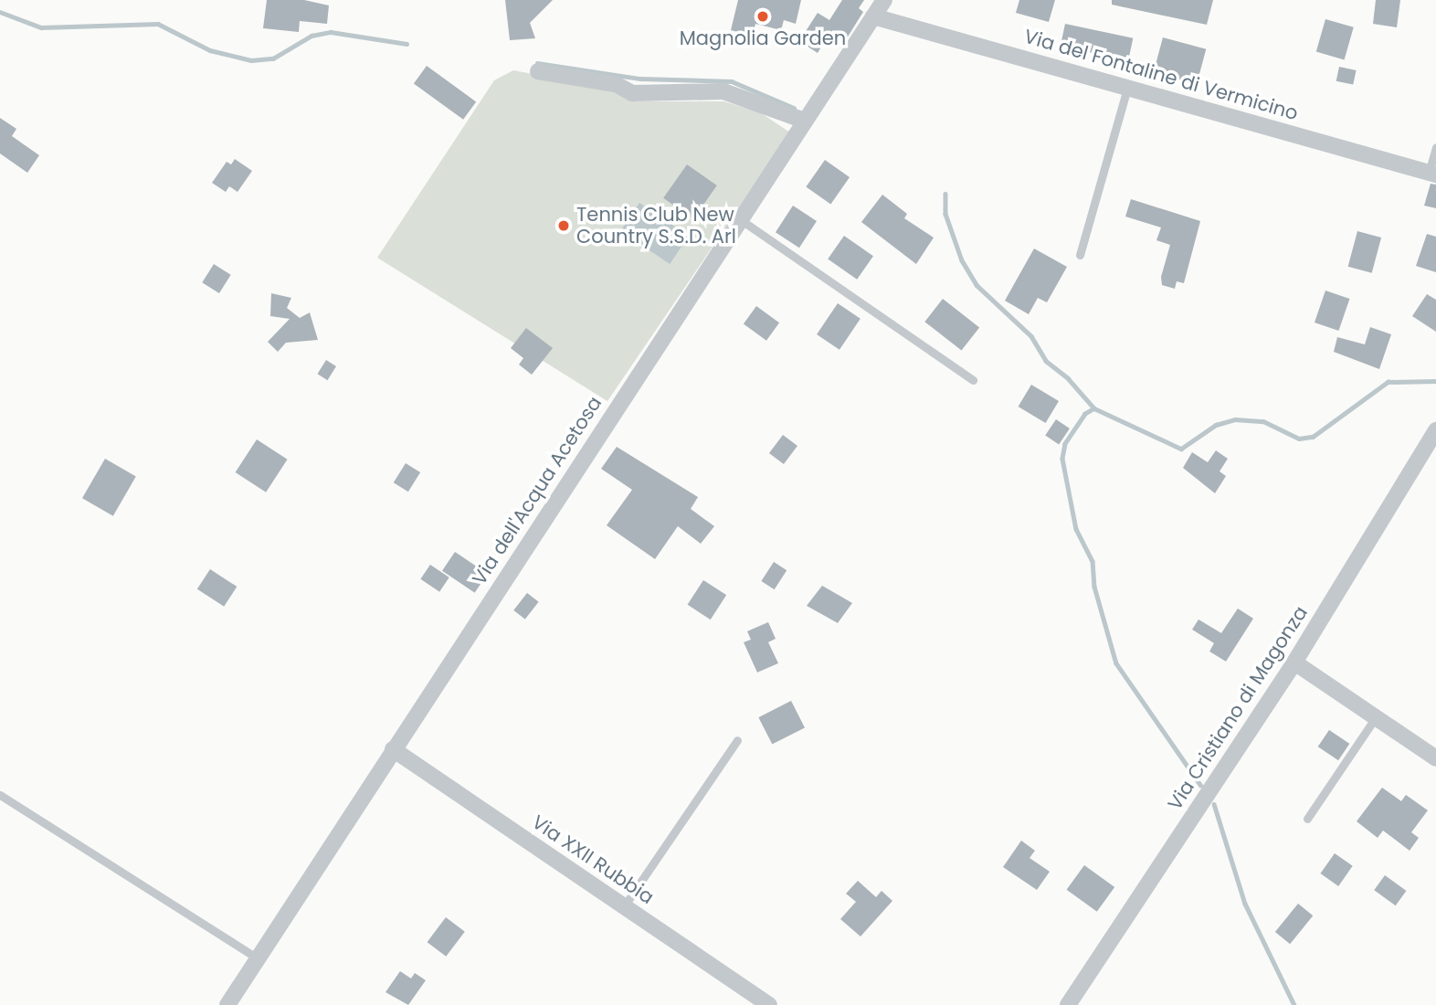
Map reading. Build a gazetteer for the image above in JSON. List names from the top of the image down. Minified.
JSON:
{"streets":{"street":["Via del Fontaline di Vermicino","Via dell'Acqua Acetosa","Via Cristiano di Magonza","Via XXII Rubbia"]},"crossings":[["Via del Fontaline di Vermicino","Via dell'Acqua Acetosa"],["Via dell'Acqua Acetosa","Via XXII Rubbia"]],"places":["Magnolia Garden","Tennis Club New Country S.S.D. Arl"]}
